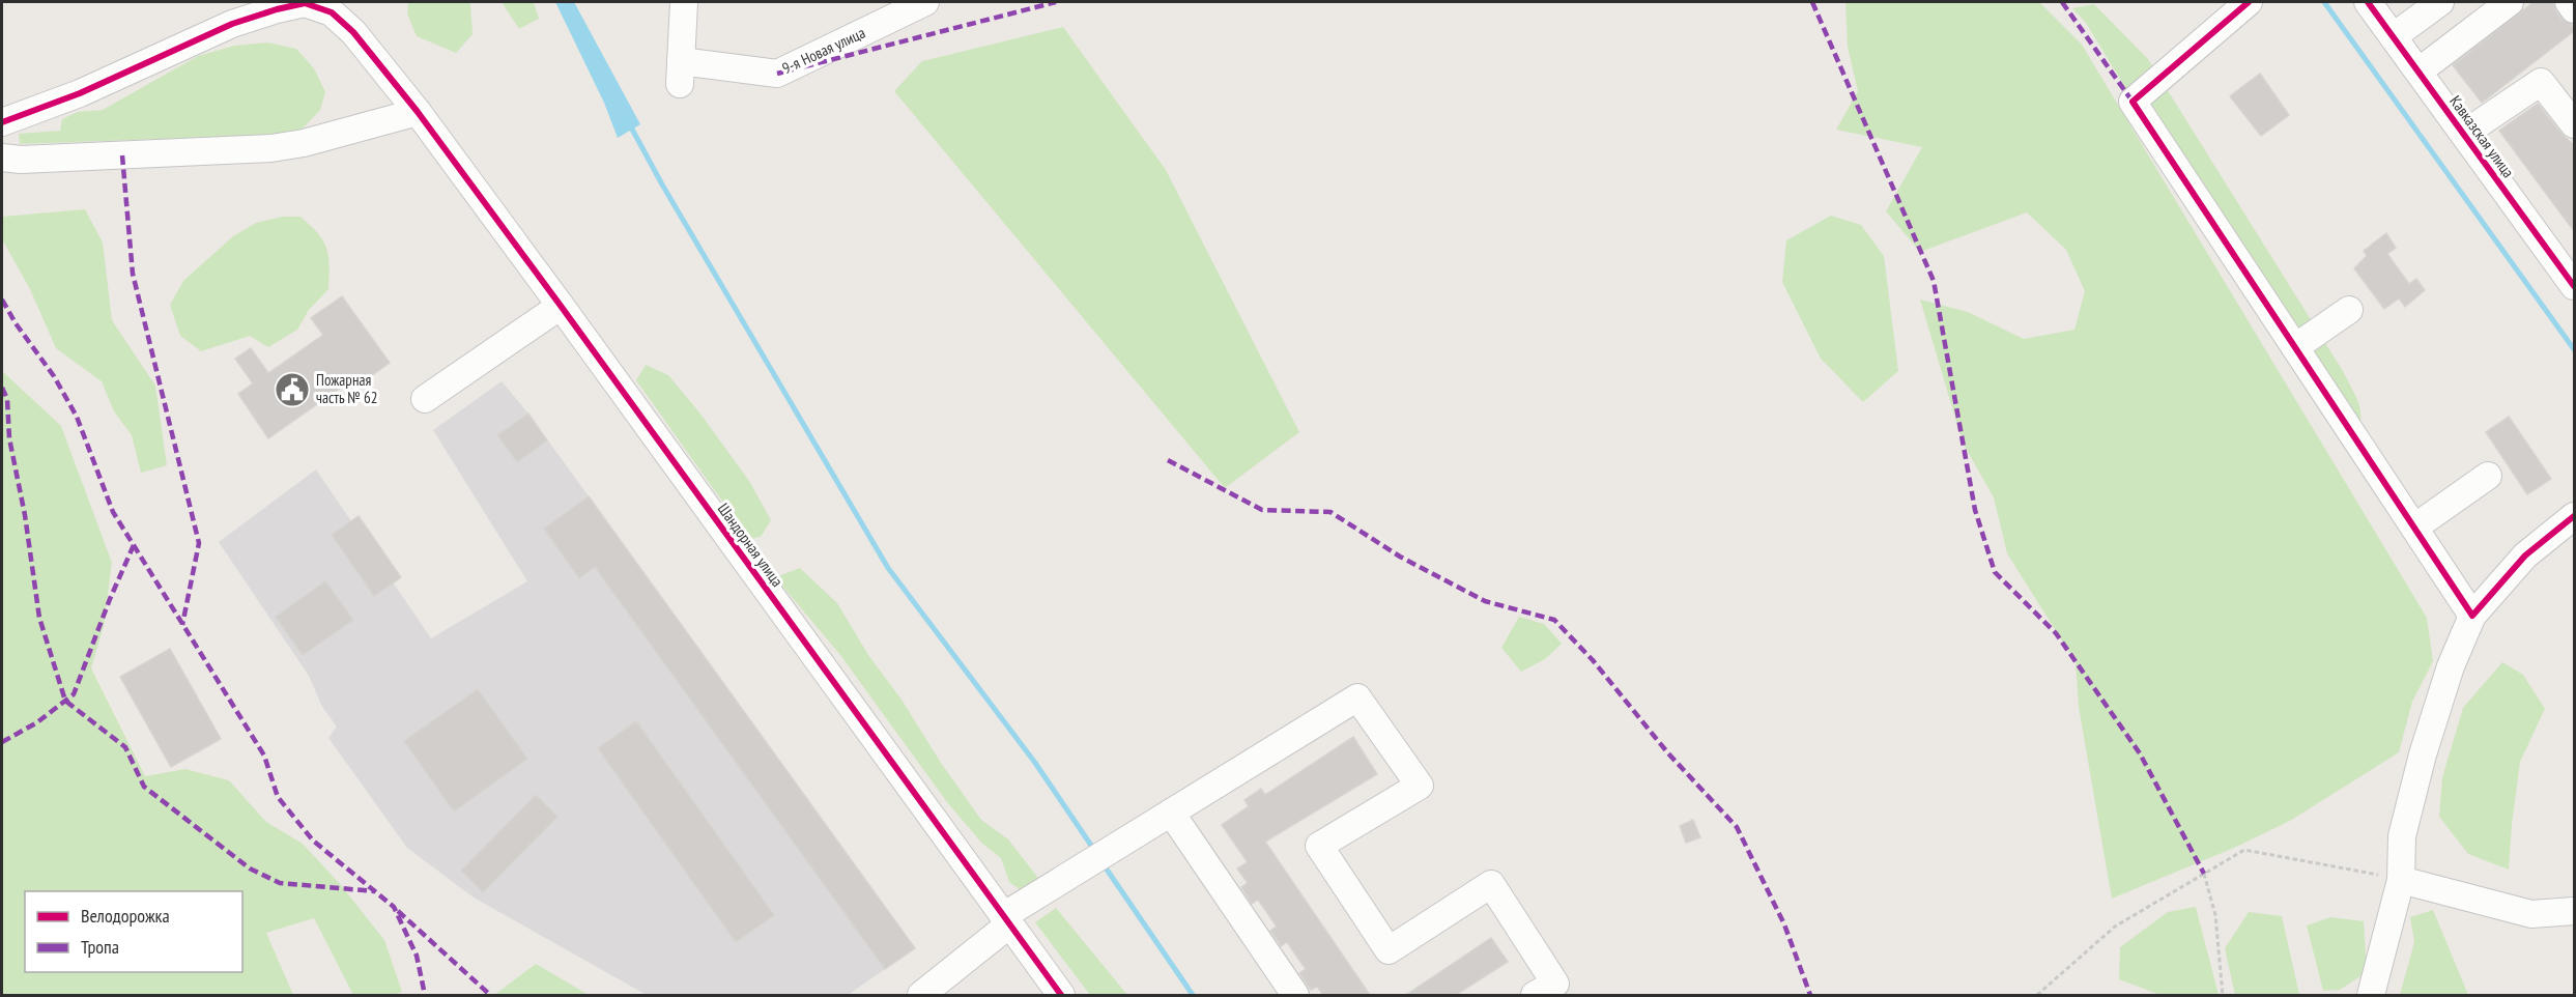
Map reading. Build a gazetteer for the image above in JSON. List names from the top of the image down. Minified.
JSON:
{"streets":{"street":["9-я Новая улица","Кавказская улица","Шандорная улица"]},"places":{"public building":["Пожарная часть № 62"]},"legend":["Велодорожка","Тропа"]}
